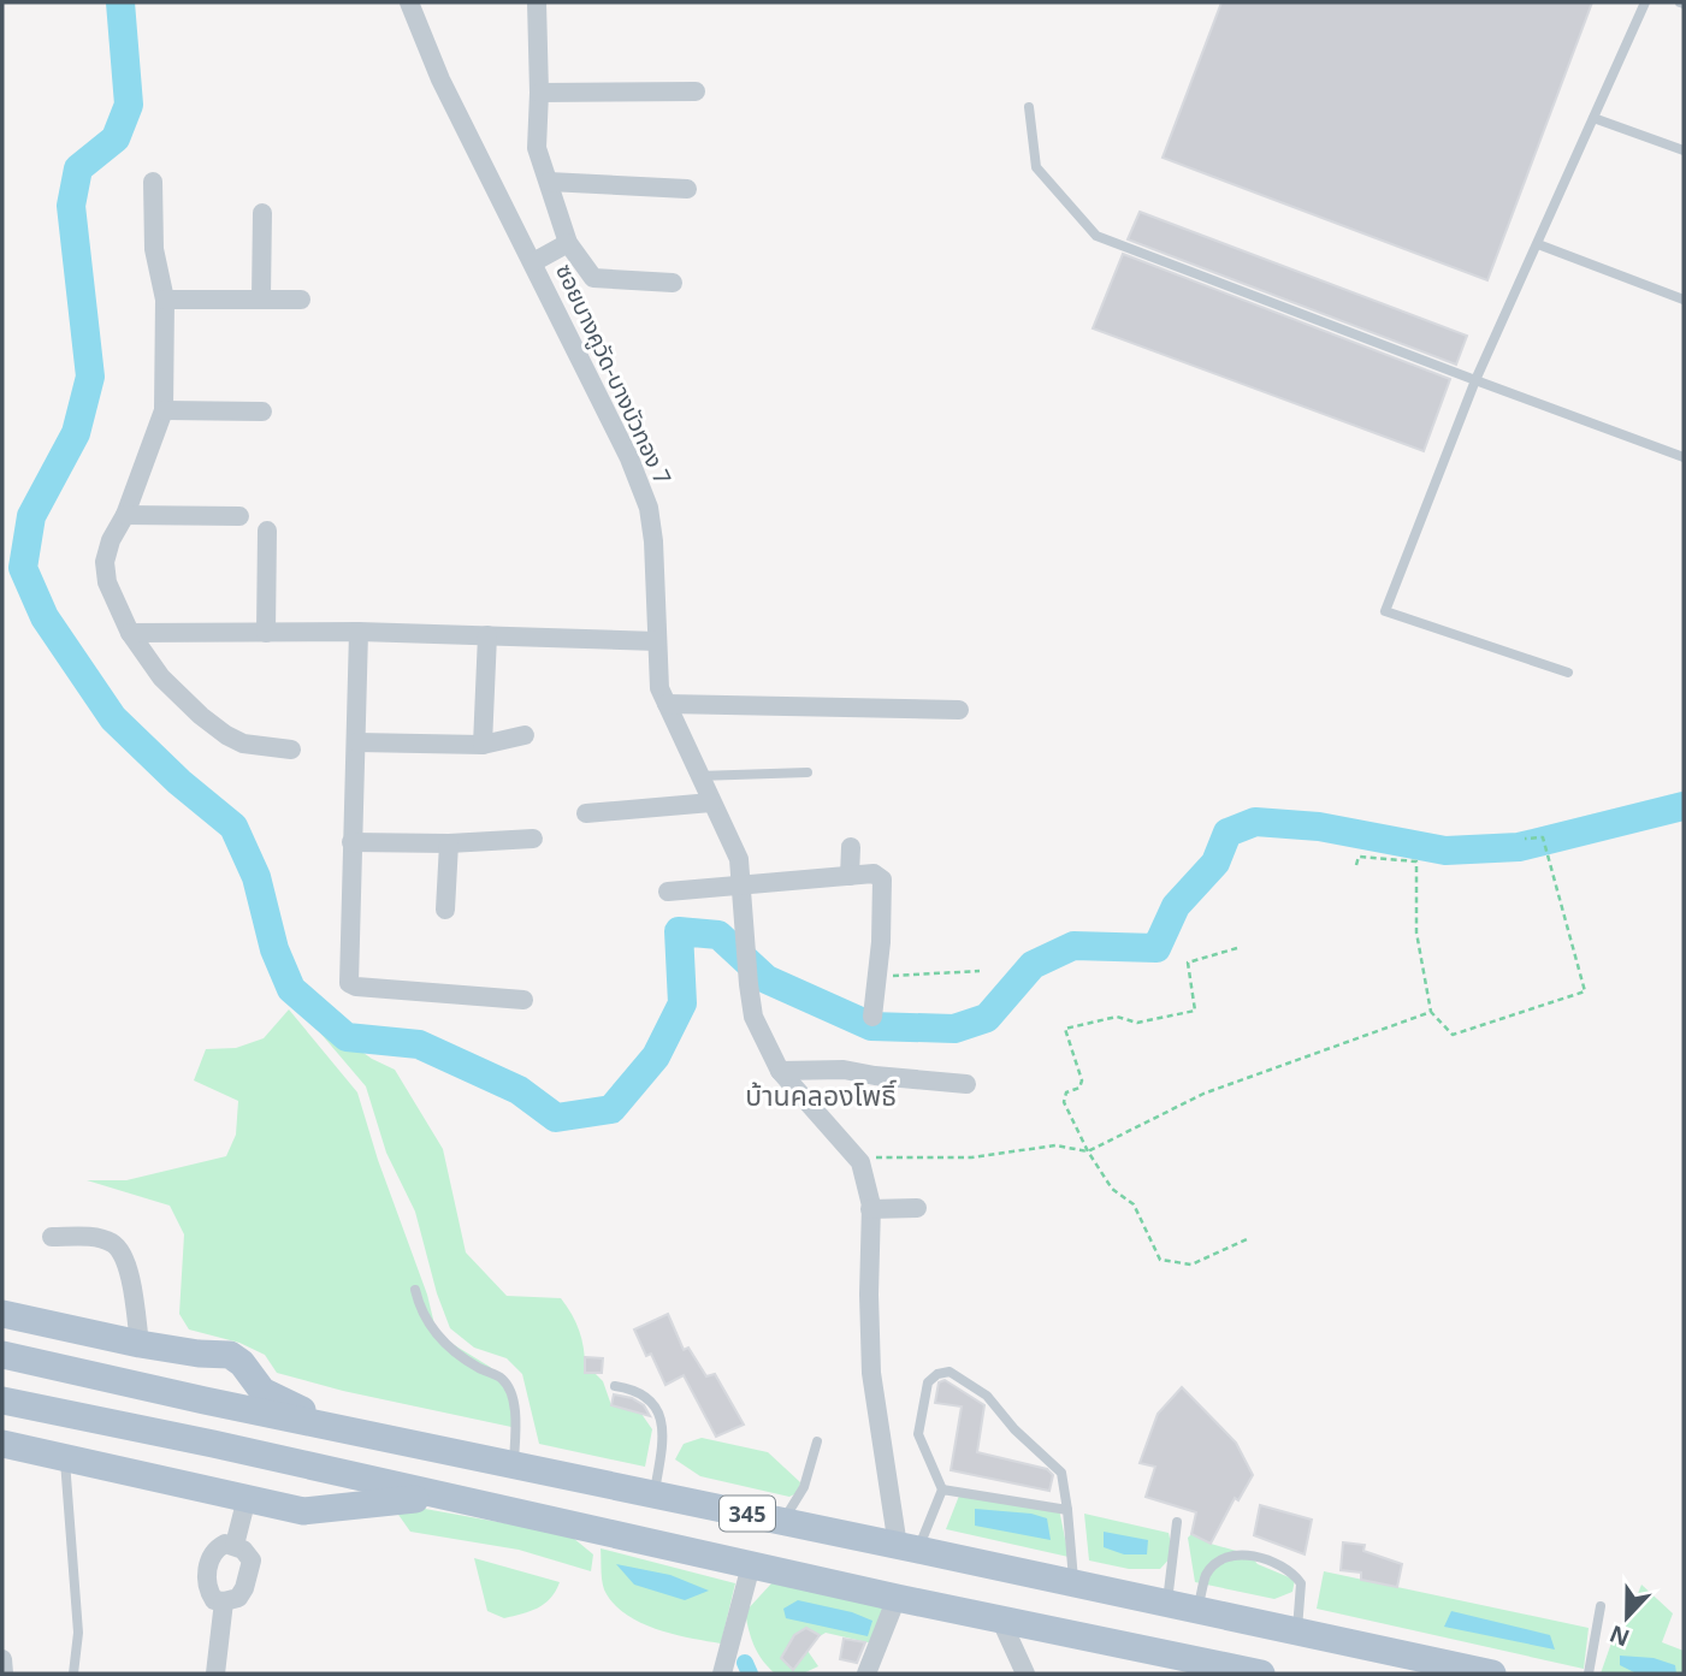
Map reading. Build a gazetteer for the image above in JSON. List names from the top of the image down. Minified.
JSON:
{"streets":{"main road":["345"],"street":["ซอยบางคูวัด-บางบัวทอง 7"]},"crossings":[["ซอยบางคูวัด-บางบัวทอง 7","345"]],"districts":["บ้านคลองโพธิ์"],"north":"bottom"}
